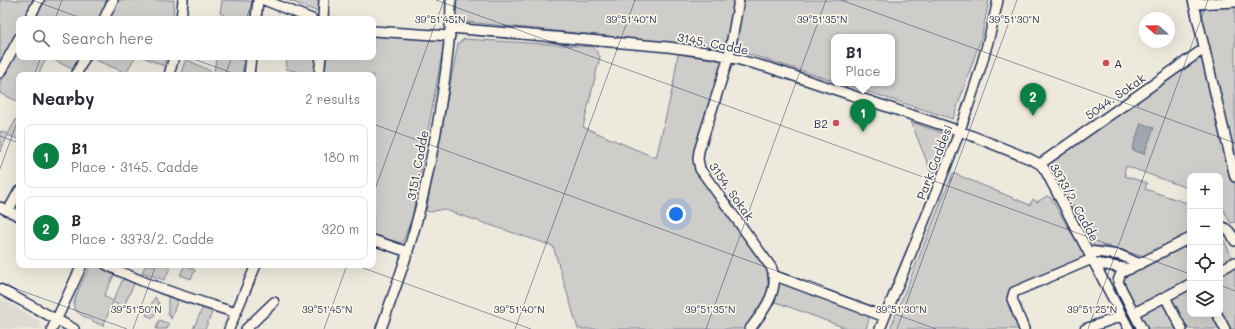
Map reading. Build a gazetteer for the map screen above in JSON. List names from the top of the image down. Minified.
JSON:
{"streets":{"street":["3145. Cadde","5044. Sokak","Park Caddesi","3151. Cadde","3154. Sokak","3373/2. Cadde"]},"crossings":[["3145. Cadde","Park Caddesi"],["3145. Cadde","3151. Cadde"],["3145. Cadde","3154. Sokak"],["3145. Cadde","3373/2. Cadde"],["5044. Sokak","3373/2. Cadde"],["Park Caddesi","3373/2. Cadde"]],"places":["A","B2"],"north":"left","page":{"search":"Search here","popup":["B1","Place"],"heading":["Nearby","2 results"],"pins":["2","1"],"list":[{"mark":"1","name":"B1","note":"Place · 3145. Cadde","value":"180 m"},{"mark":"2","name":"B","note":"Place · 3373/2. Cadde","value":"320 m"}],"map_buttons":["+","−"]},"coordinates":["39°51'45\"N","39°51'30\"N","39°51'40\"N","39°51'35\"N","39°51'50\"N","39°51'25\"N"]}
